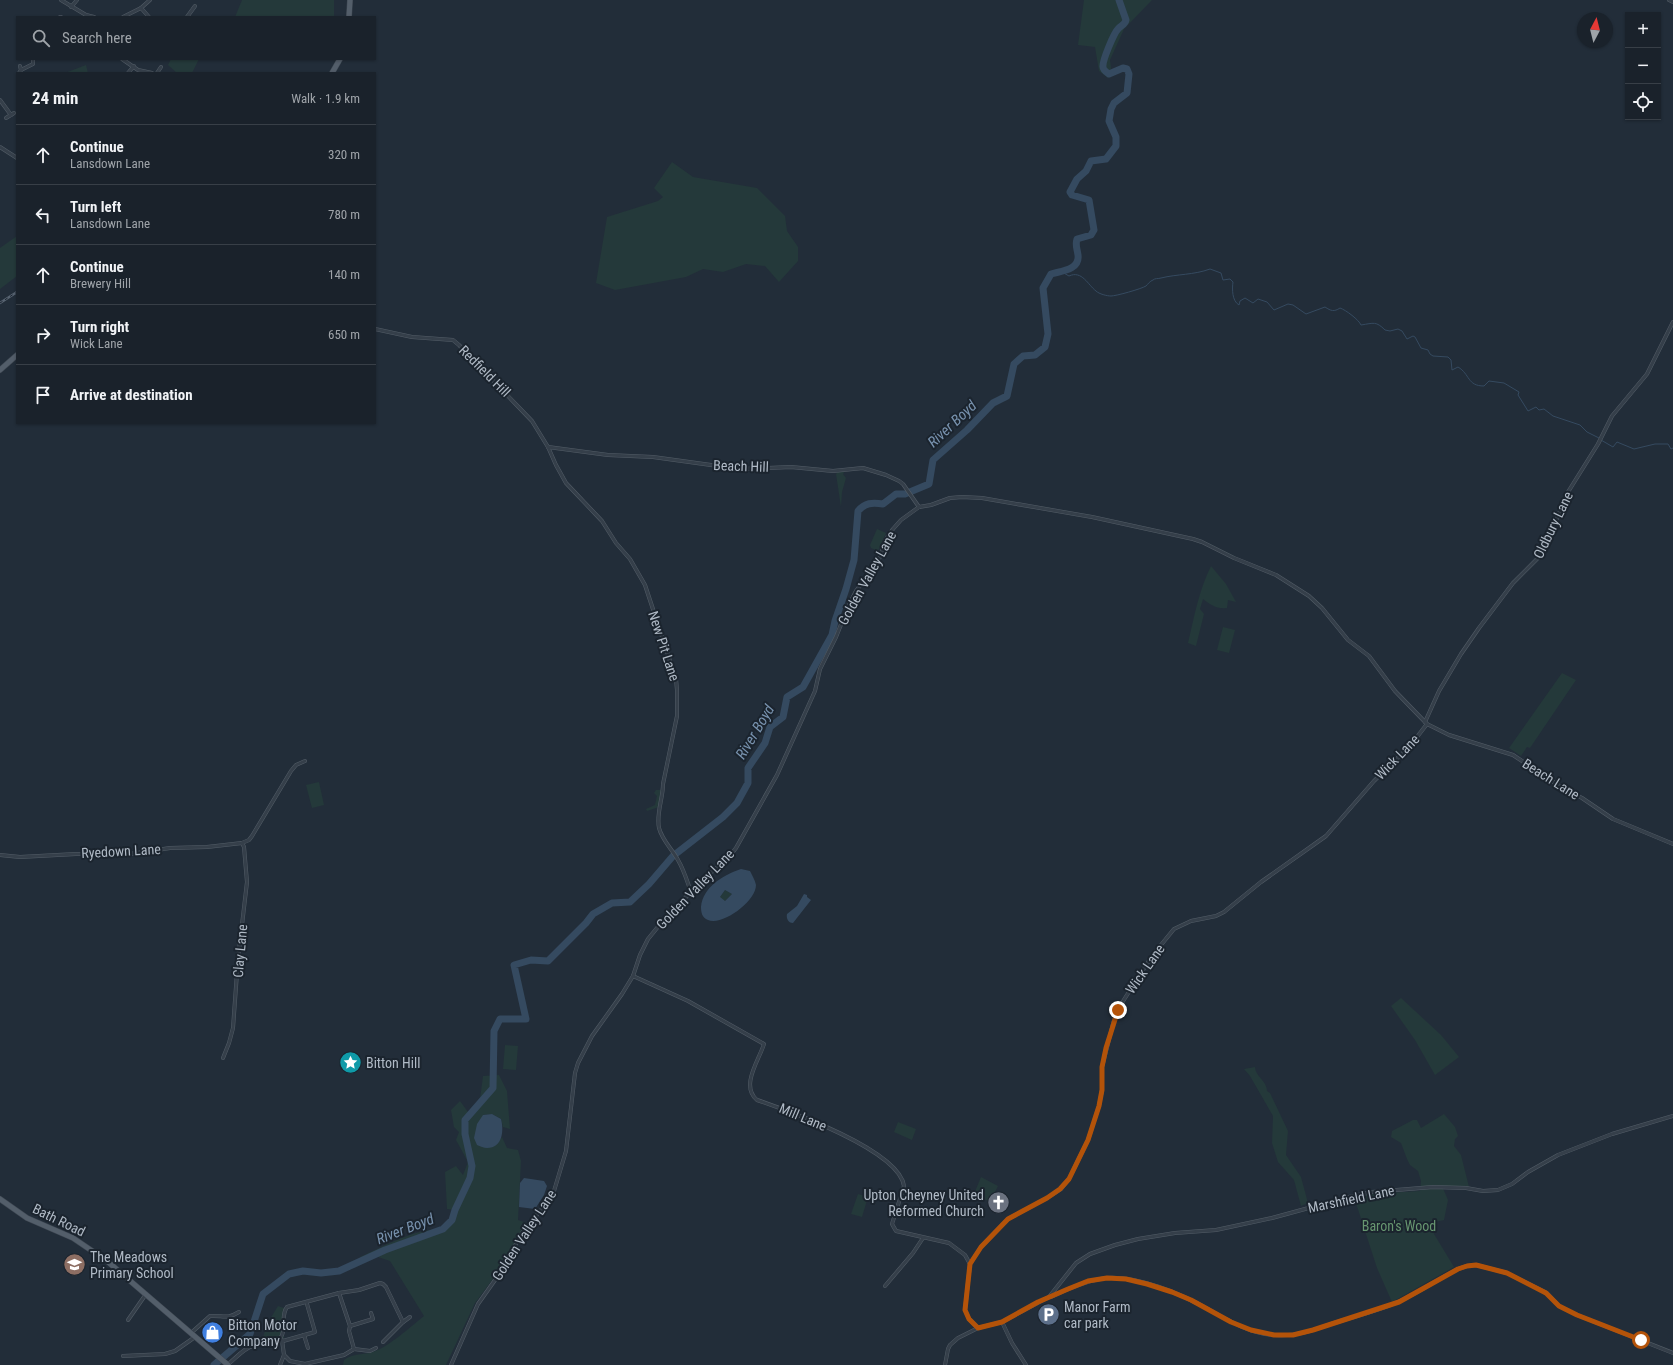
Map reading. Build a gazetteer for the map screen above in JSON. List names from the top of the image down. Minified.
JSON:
{"streets":{"main road":["Bath Road"],"street":["Redfield Hill","Beach Hill","Oldbury Lane","Golden Valley Lane","New Pit Lane","Wick Lane","Beach Lane","Ryedown Lane","Clay Lane","Mill Lane","Marshfield Lane"]},"crossings":[["Redfield Hill","Beach Hill"],["Redfield Hill","New Pit Lane"],["Beach Hill","Golden Valley Lane"],["Beach Hill","New Pit Lane"],["Beach Hill","Beach Lane"],["Oldbury Lane","Wick Lane"],["Oldbury Lane","Beach Lane"],["Golden Valley Lane","New Pit Lane"],["Golden Valley Lane","Beach Lane"],["Golden Valley Lane","Mill Lane"],["Wick Lane","Beach Lane"],["Wick Lane","Mill Lane"],["Wick Lane","Marshfield Lane"],["Ryedown Lane","Clay Lane"]],"water":["River Boyd"],"parks":["Baron's Wood"],"places":{"place":["Bitton Hill"],"church":["Upton Cheyney United Reformed Church"],"school or university":["The Meadows Primary School"],"parking":["Manor Farm car park"],"shop":["Bitton Motor Company"]},"north":"top","page":{"map_buttons":["+","−"],"search":"Search here","heading":["24 min","Walk · 1.9 km"],"list":[["Continue","Lansdown Lane","320 m"],["Turn left","Lansdown Lane","780 m"],["Continue","Brewery Hill","140 m"],["Turn right","Wick Lane","650 m"],"Arrive at destination"]}}
